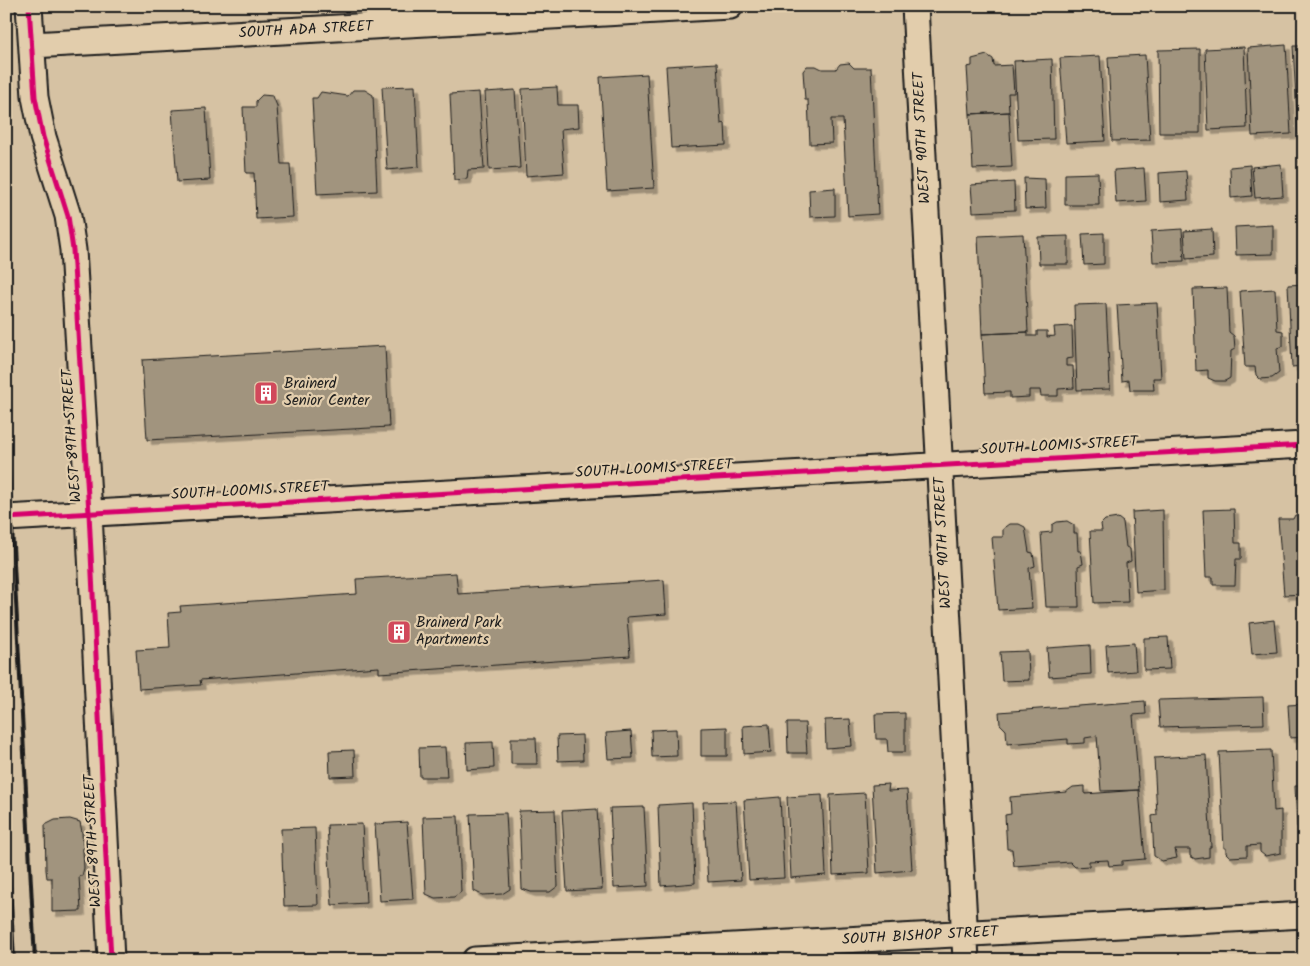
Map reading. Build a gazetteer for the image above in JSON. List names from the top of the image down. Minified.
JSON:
{"streets":{"street":["SOUTH ADA STREET","WEST 90TH STREET","WEST 89TH STREET","SOUTH LOOMIS STREET","SOUTH BISHOP STREET"]},"crossings":[["SOUTH ADA STREET","WEST 89TH STREET"],["WEST 90TH STREET","SOUTH LOOMIS STREET"],["WEST 90TH STREET","SOUTH BISHOP STREET"],["WEST 89TH STREET","SOUTH LOOMIS STREET"]],"places":{"building":["Brainerd Senior Center","Brainerd Park Apartments"]}}
